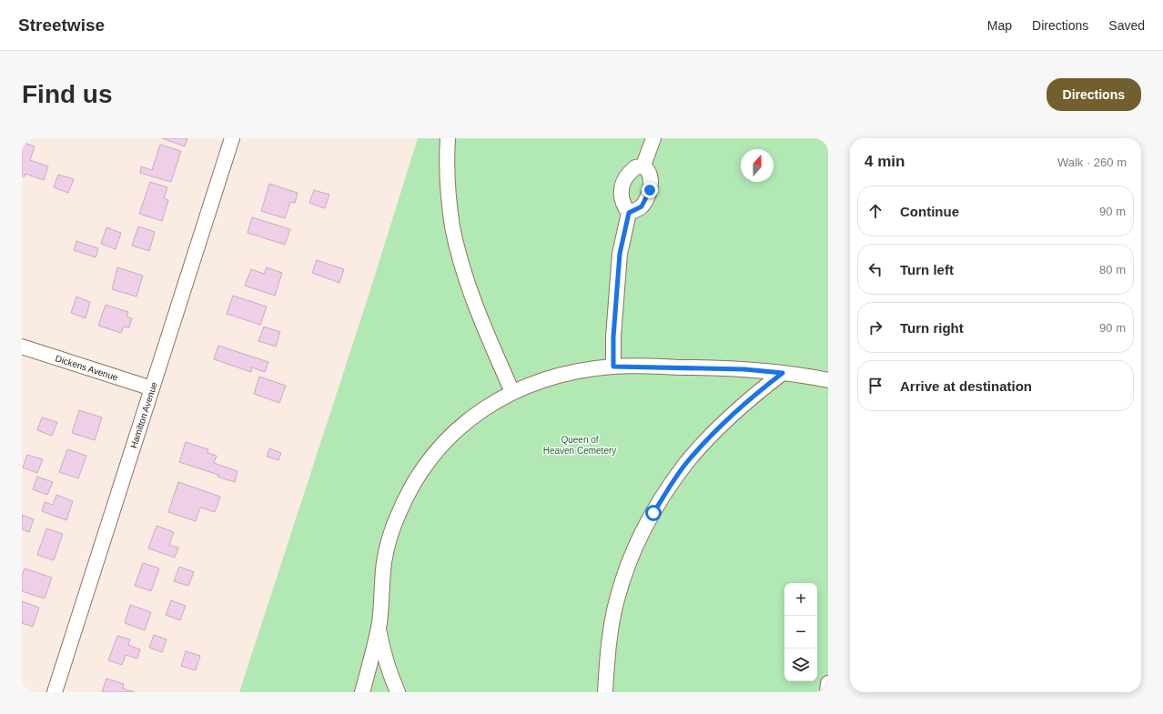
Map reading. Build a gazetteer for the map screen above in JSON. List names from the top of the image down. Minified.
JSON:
{"streets":{"street":["Dickens Avenue","Hamilton Avenue"]},"crossings":[["Dickens Avenue","Hamilton Avenue"]],"parks":["Queen of Heaven Cemetery"],"north":"top","page":{"header":"Streetwise","nav":["Map","Directions","Saved"],"buttons":"Directions","title":"Find us","heading":["4 min","Walk · 260 m"],"list":[["Continue","90 m"],["Turn left","80 m"],["Turn right","90 m"],"Arrive at destination"],"map_buttons":["+","−"]}}
